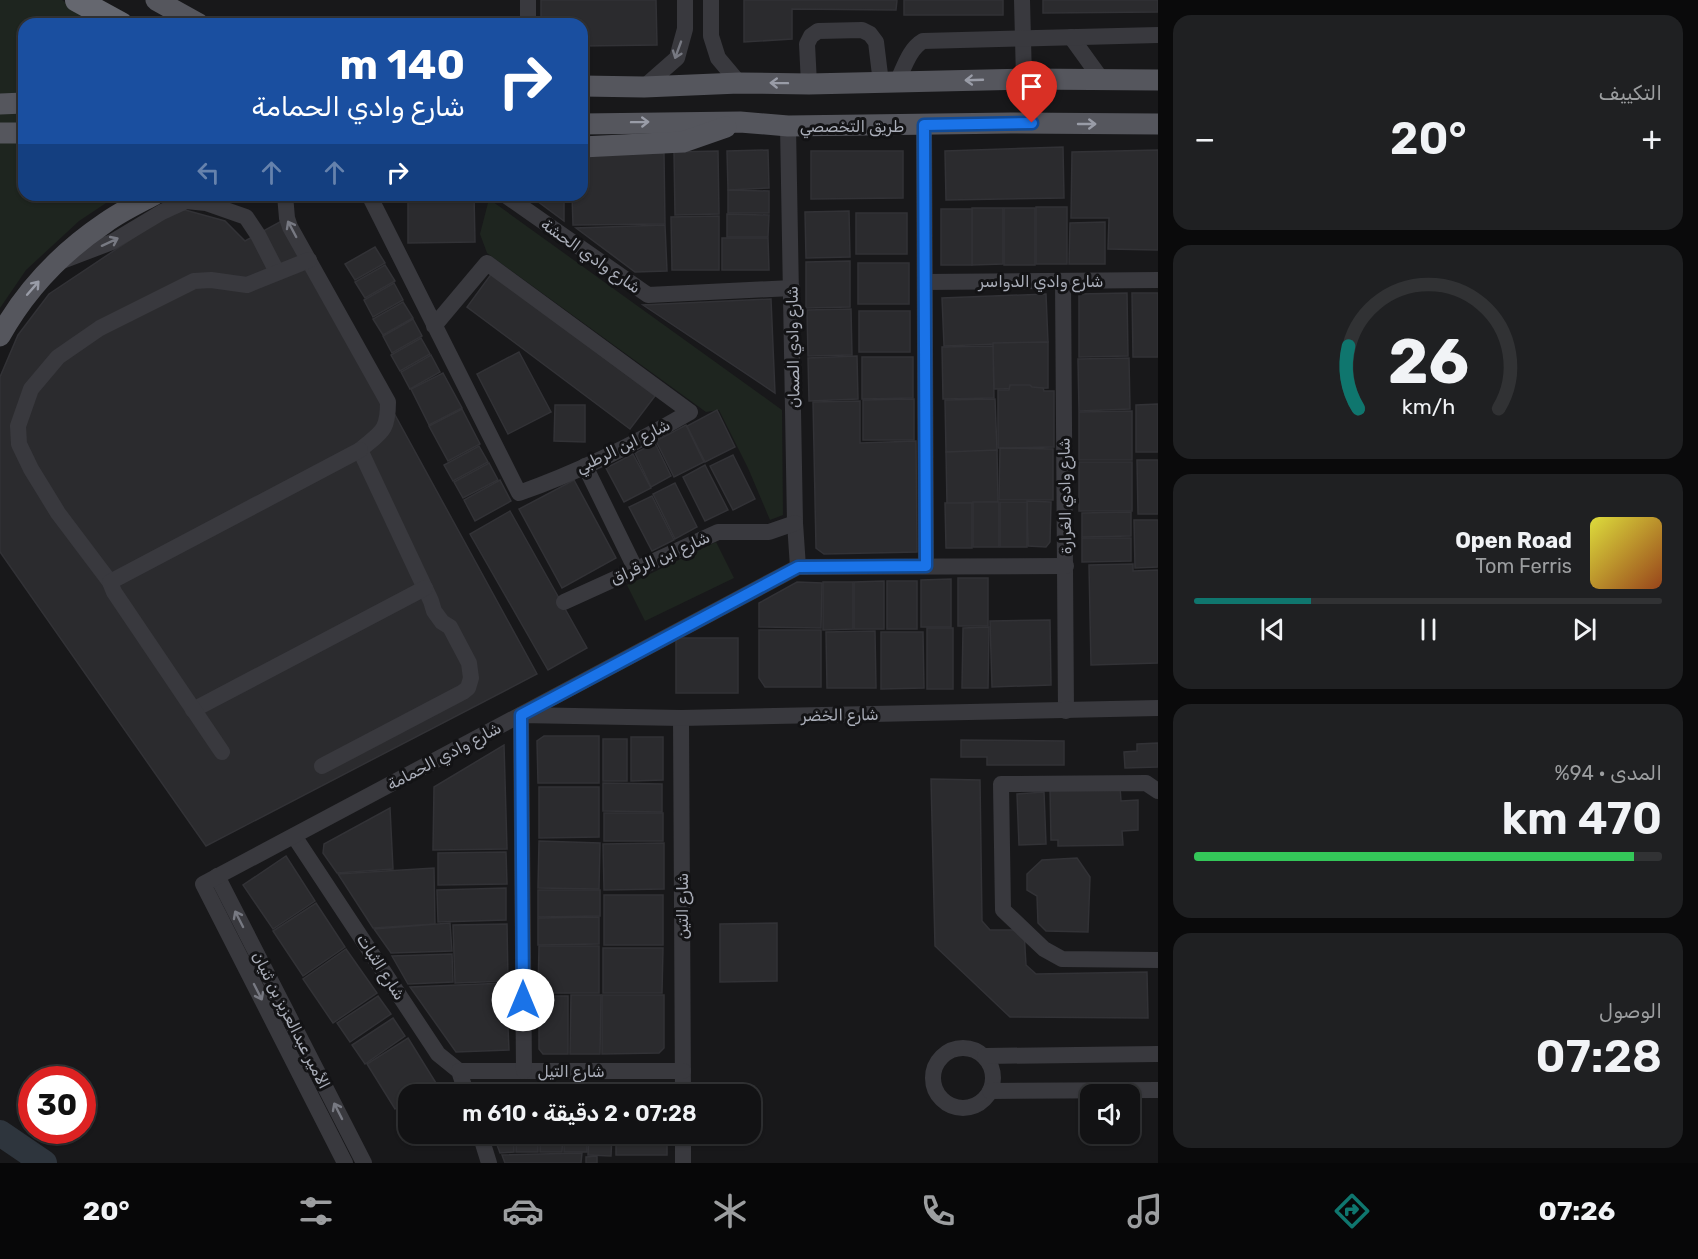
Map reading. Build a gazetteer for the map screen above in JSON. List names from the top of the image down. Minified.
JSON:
{"streets":{"main road":["طريق التخصصي"],"street":["شارع وادي الحشة","شارع وادي الدواسر","شارع وادي الصمان","شارع ابن الرطبي","شارع وادي الغرارة","شارع ابن الرقراق","شارع الخضر","شارع وادي الحمامة","شارع التين","شارع الثبات","الأمير عبدالعزيز بن ثنيان","شارع التيل"]},"crossings":[["طريق التخصصي","شارع وادي الصمان"],["شارع وادي الحشة","شارع وادي الصمان"],["شارع وادي الدواسر","شارع وادي الغرارة"],["شارع وادي الصمان","شارع ابن الرقراق"],["شارع وادي الصمان","شارع وادي الحمامة"],["شارع وادي الغرارة","شارع الخضر"],["شارع وادي الغرارة","شارع وادي الحمامة"],["شارع الخضر","شارع وادي الحمامة"],["شارع الخضر","شارع التين"],["شارع وادي الحمامة","شارع الثبات"],["شارع وادي الحمامة","الأمير عبدالعزيز بن ثنيان"],["شارع التين","شارع التيل"],["شارع الثبات","شارع التيل"]],"page":{"tile":["التكييف",["المدى · 94%","470 km"],["الوصول","07:28"]],"turn":["140 m","شارع وادي الحمامة"],"heat":["−","20°","+"],"song":["Open Road","Tom Ferris"],"limit":"30","trip":"07:28 · 2 دقيقة · 610 m","tabs":["07:26","20°"],"gauge":["26","km/h"]}}
